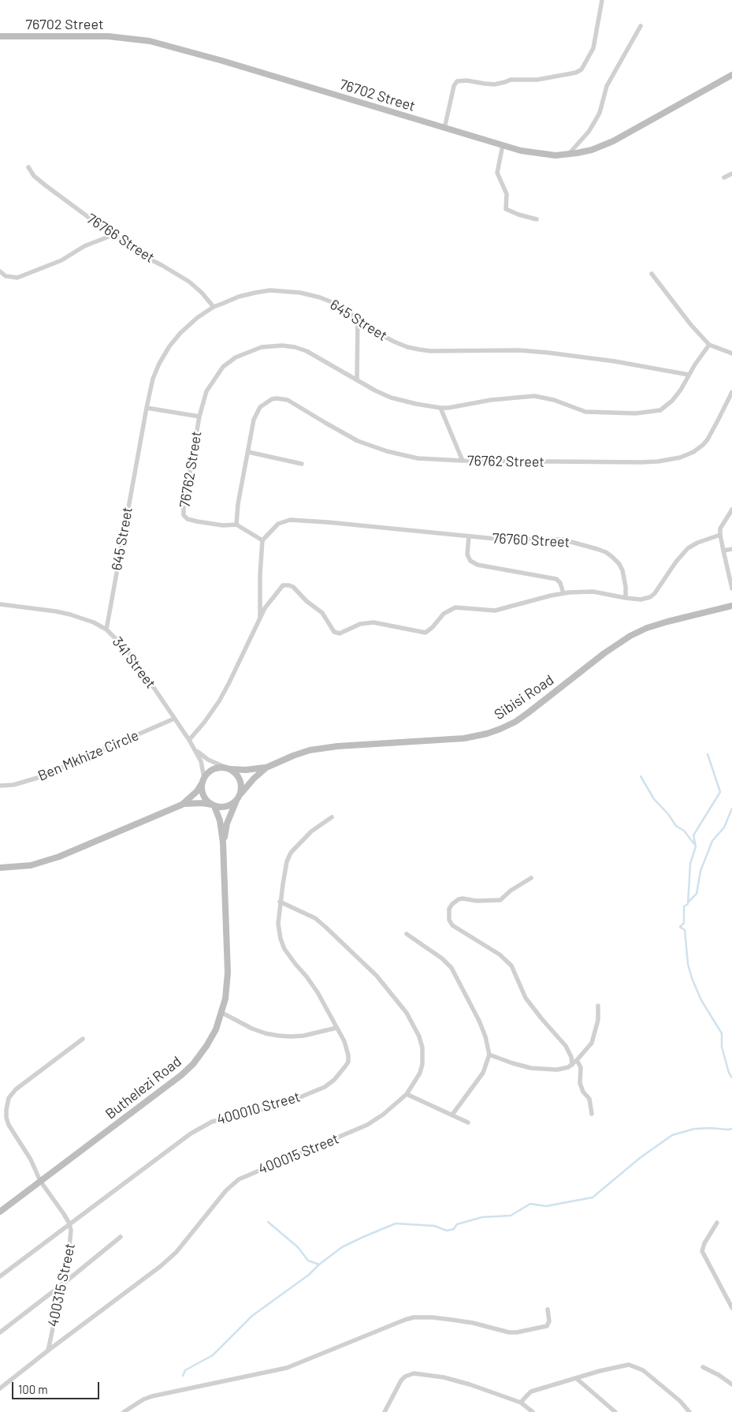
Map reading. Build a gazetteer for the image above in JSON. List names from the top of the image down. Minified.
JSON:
{"streets":{"street":["76702 Street","76766 Street","645 Street","76762 Street","76760 Street","341 Street","Sibisi Road","Ben Mkhize Circle","Buthelezi Road","400010 Street","400015 Street","400315 Street"]},"crossings":[["76766 Street","645 Street"],["645 Street","76762 Street"],["645 Street","341 Street"],["341 Street","Sibisi Road"],["341 Street","Ben Mkhize Circle"],["341 Street","Buthelezi Road"],["Sibisi Road","Buthelezi Road"],["Buthelezi Road","400315 Street"],["400010 Street","400015 Street"],["400010 Street","400315 Street"],["400015 Street","400315 Street"]],"scale_bar":"100 m"}
